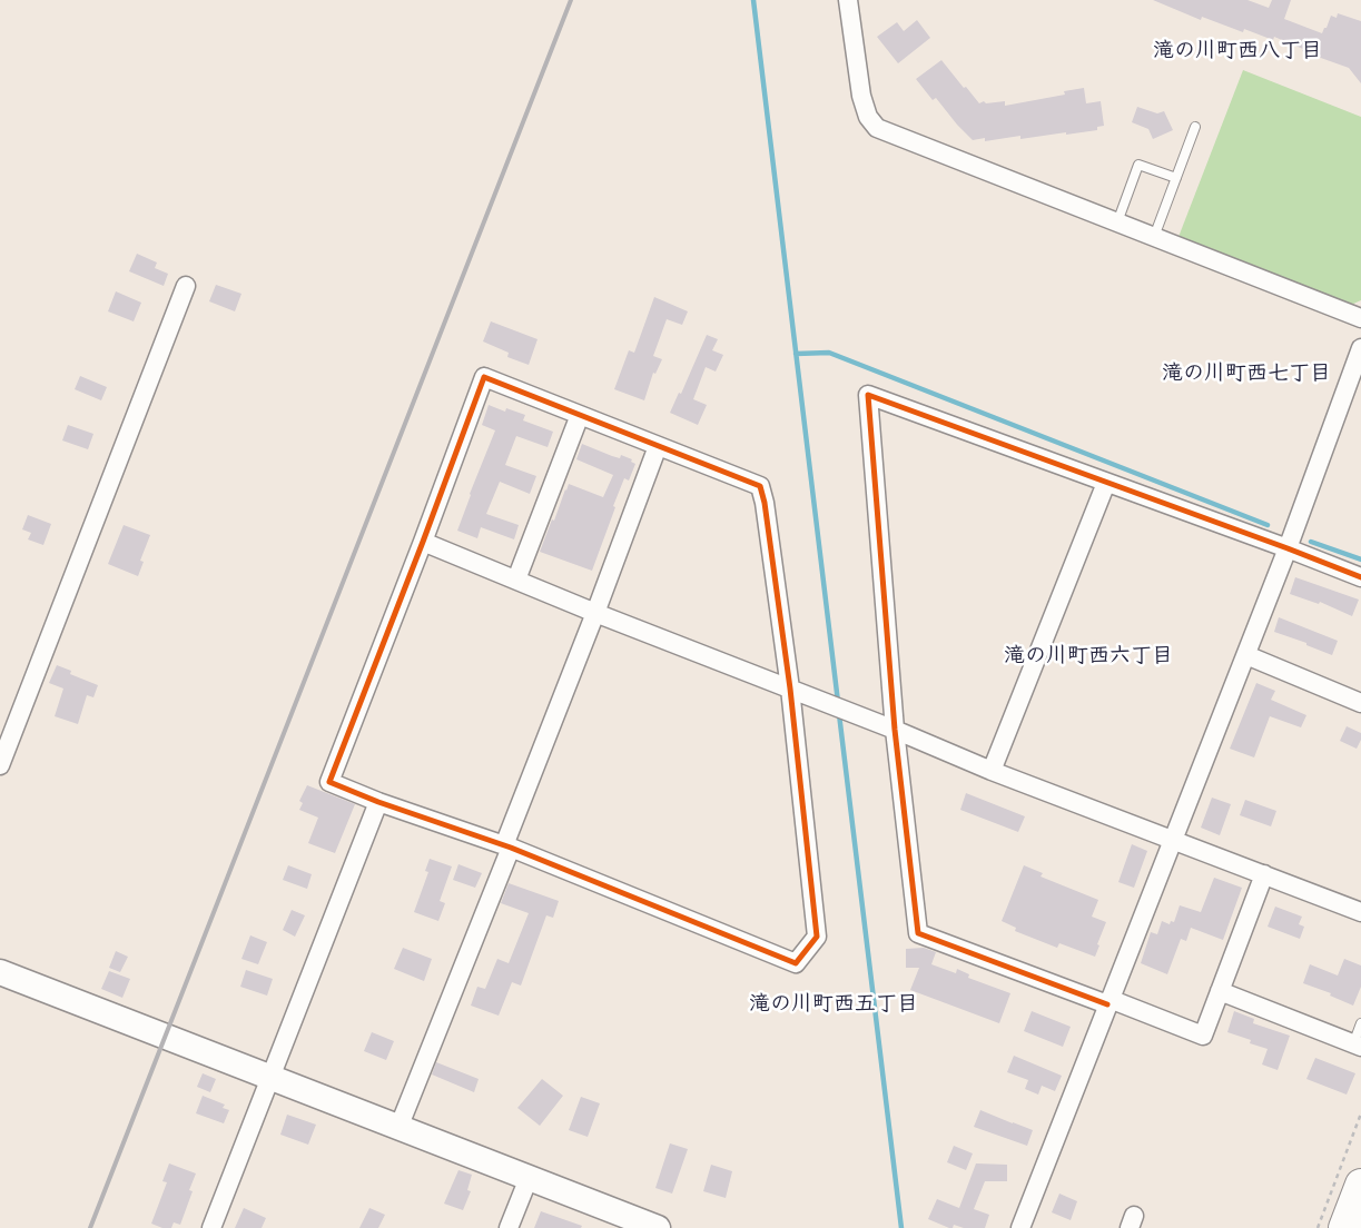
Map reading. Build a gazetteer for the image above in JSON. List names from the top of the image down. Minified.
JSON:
{"districts":["滝の川町西八丁目","滝の川町西七丁目","滝の川町西六丁目","滝の川町西五丁目"]}
